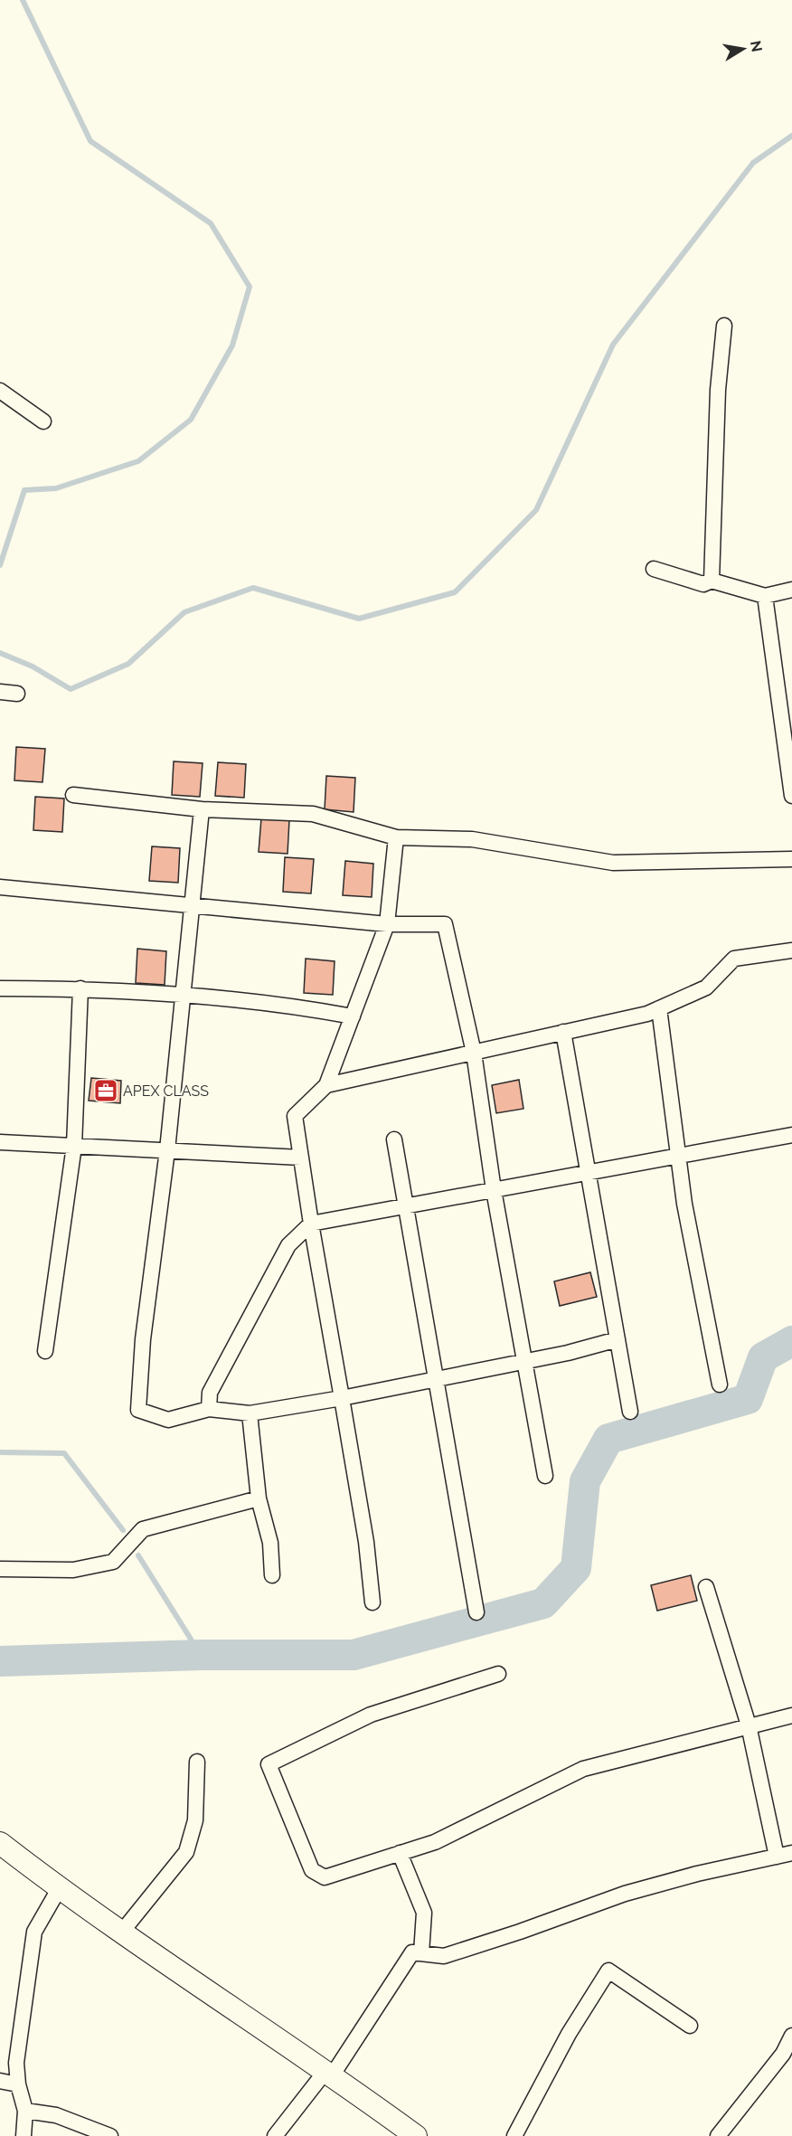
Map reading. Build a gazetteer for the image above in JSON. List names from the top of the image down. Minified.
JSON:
{"places":{"office":["APEX CLASS"]},"north":"right"}
